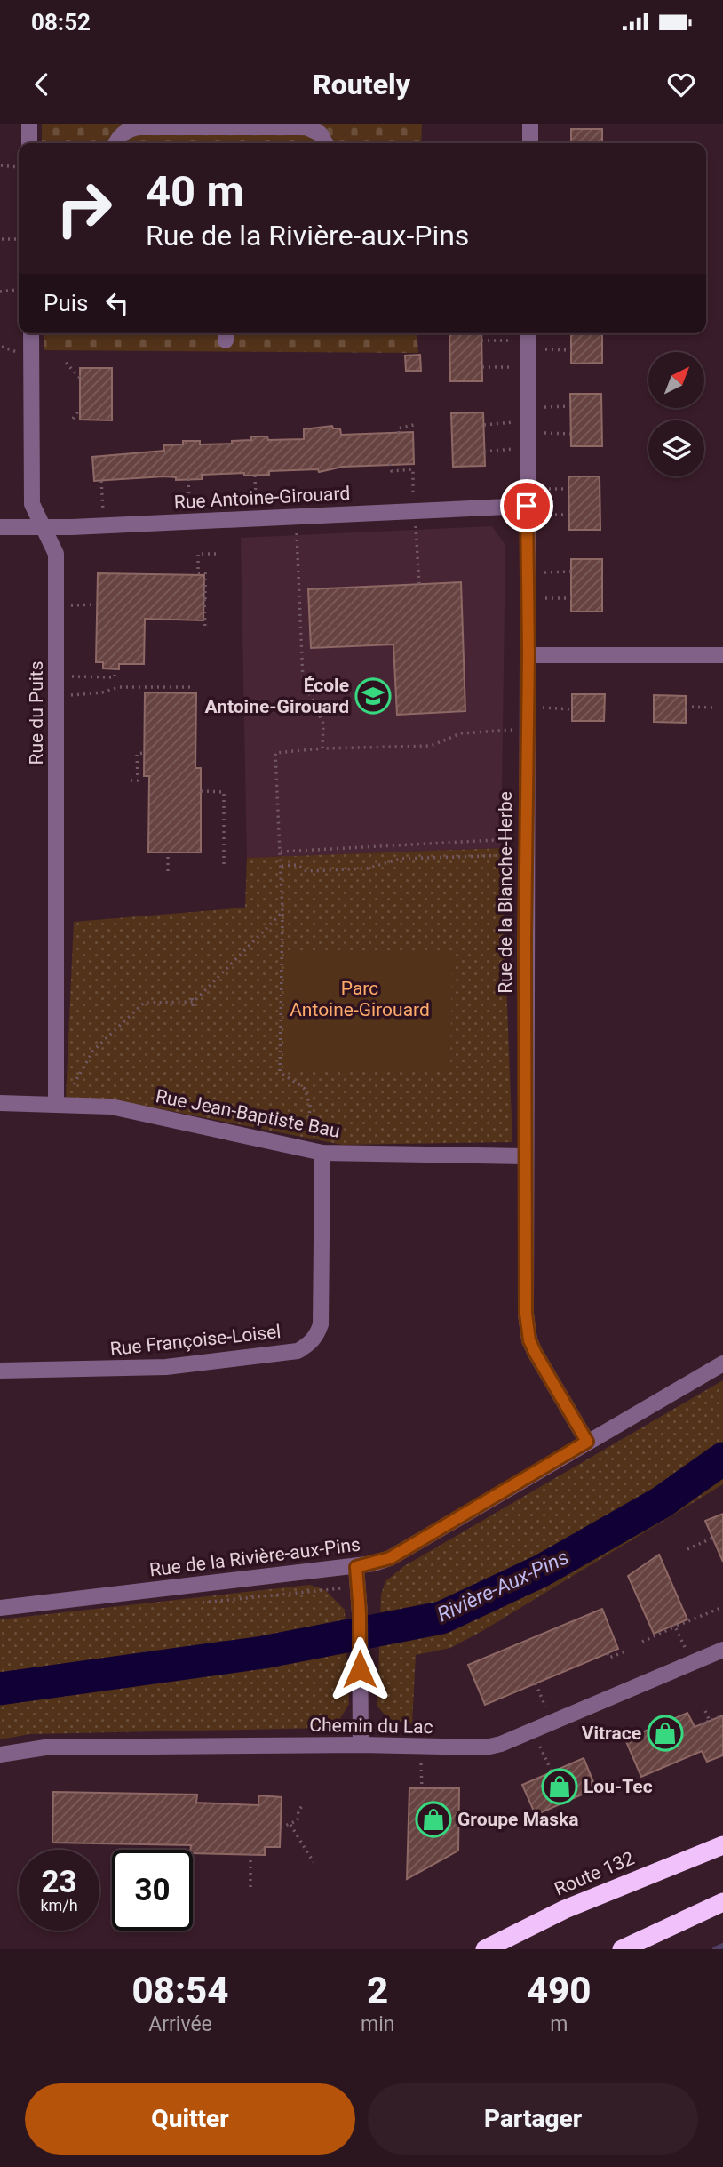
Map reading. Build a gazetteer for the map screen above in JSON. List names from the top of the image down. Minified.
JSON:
{"streets":{"highway":["Route 132"],"street":["Rue Antoine-Girouard","Rue du Puits","Rue de la Blanche-Herbe","Rue Jean-Baptiste Bau","Rue Françoise-Loisel","Rue de la Rivière-aux-Pins","Chemin du Lac"]},"crossings":[["Rue Antoine-Girouard","Rue du Puits"],["Rue Antoine-Girouard","Rue de la Blanche-Herbe"],["Rue du Puits","Rue Jean-Baptiste Bau"],["Rue de la Blanche-Herbe","Rue Jean-Baptiste Bau"],["Rue de la Blanche-Herbe","Rue de la Rivière-aux-Pins"],["Rue Jean-Baptiste Bau","Rue Françoise-Loisel"]],"water":["Rivière-Aux-Pins"],"parks":["Parc Antoine-Girouard"],"places":{"school or university":["École Antoine-Girouard"],"shop":["Vitrace","Lou-Tec","Groupe Maska"]},"north":"top right","page":{"status":"08:52","header":"Routely","turn":["40 m","Rue de la Rivière-aux-Pins"],"then":"Puis","speed":"23 km/h","limit":"30","eta":["08:54","Arrivée","2","min","490","m"],"buttons":["Quitter","Partager"]}}
